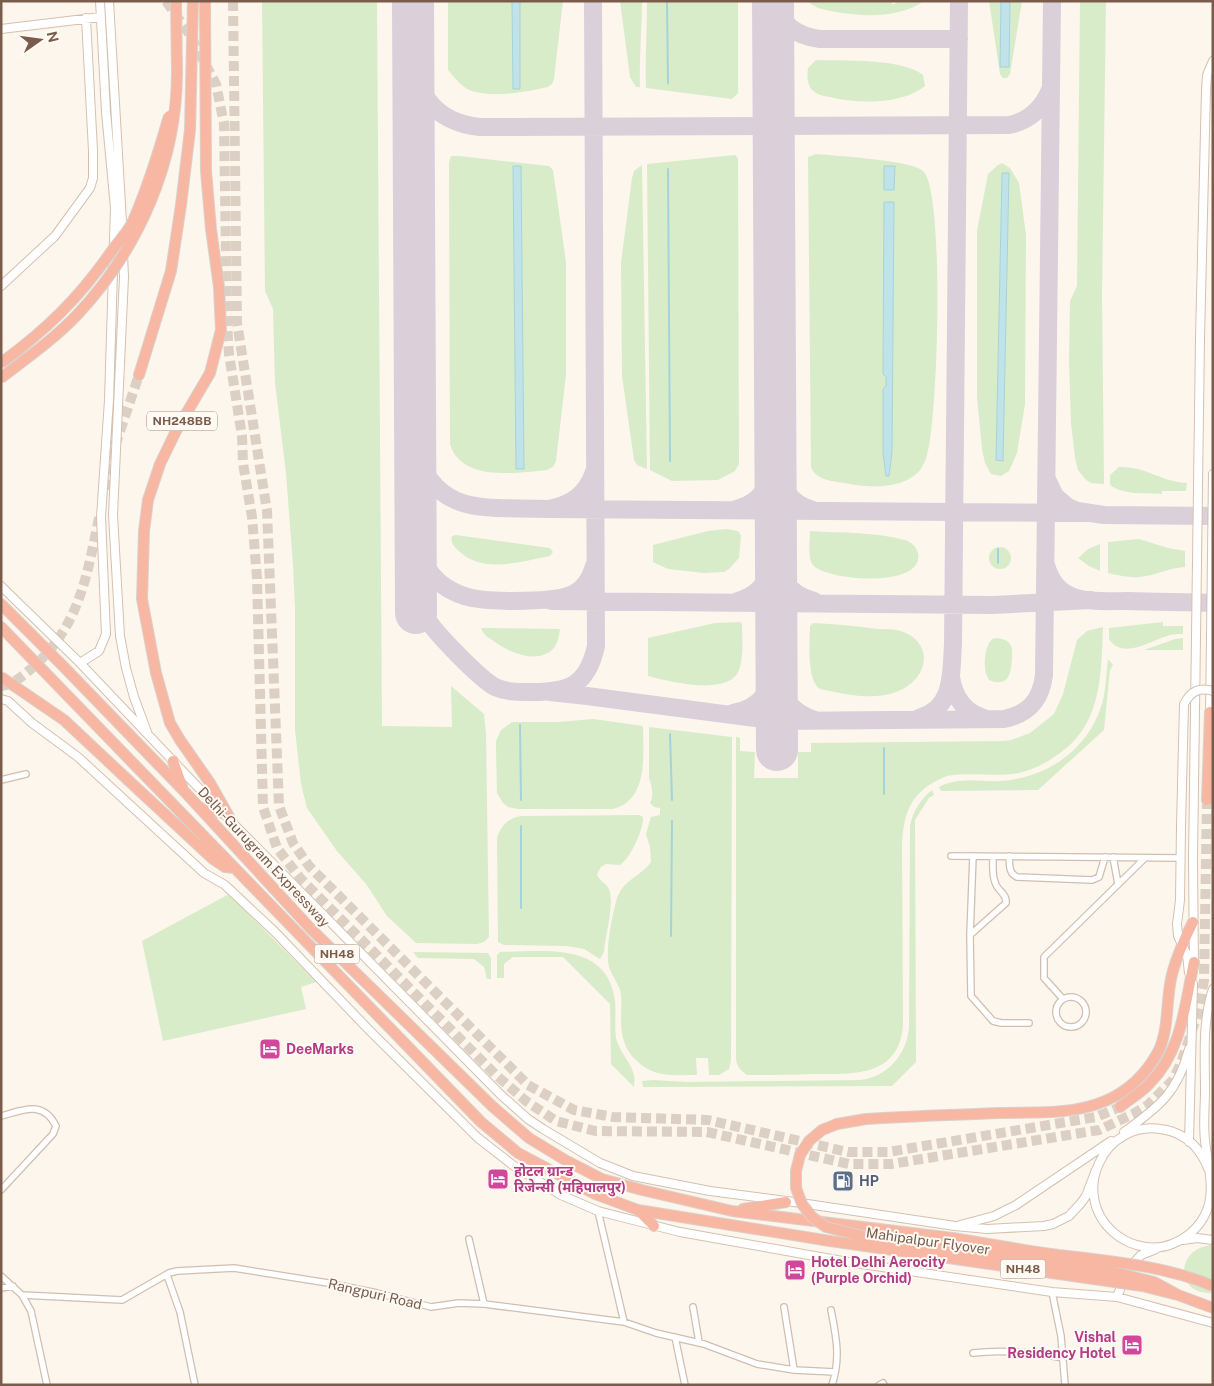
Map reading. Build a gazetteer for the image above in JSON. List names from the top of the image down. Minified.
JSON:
{"streets":{"highway":["NH248BB","Delhi-Gurugram Expressway","NH48","Mahipalpur Flyover"],"street":["Rangpuri Road"]},"crossings":[["Delhi-Gurugram Expressway","Mahipalpur Flyover"]],"places":{"hotel":["DeeMarks","होटल ग्रान्ड रिजेन्सी (महिपालपुर)","Hotel Delhi Aerocity (Purple Orchid)","Vishal Residency Hotel"],"fuel station":["HP"]},"north":"right"}
